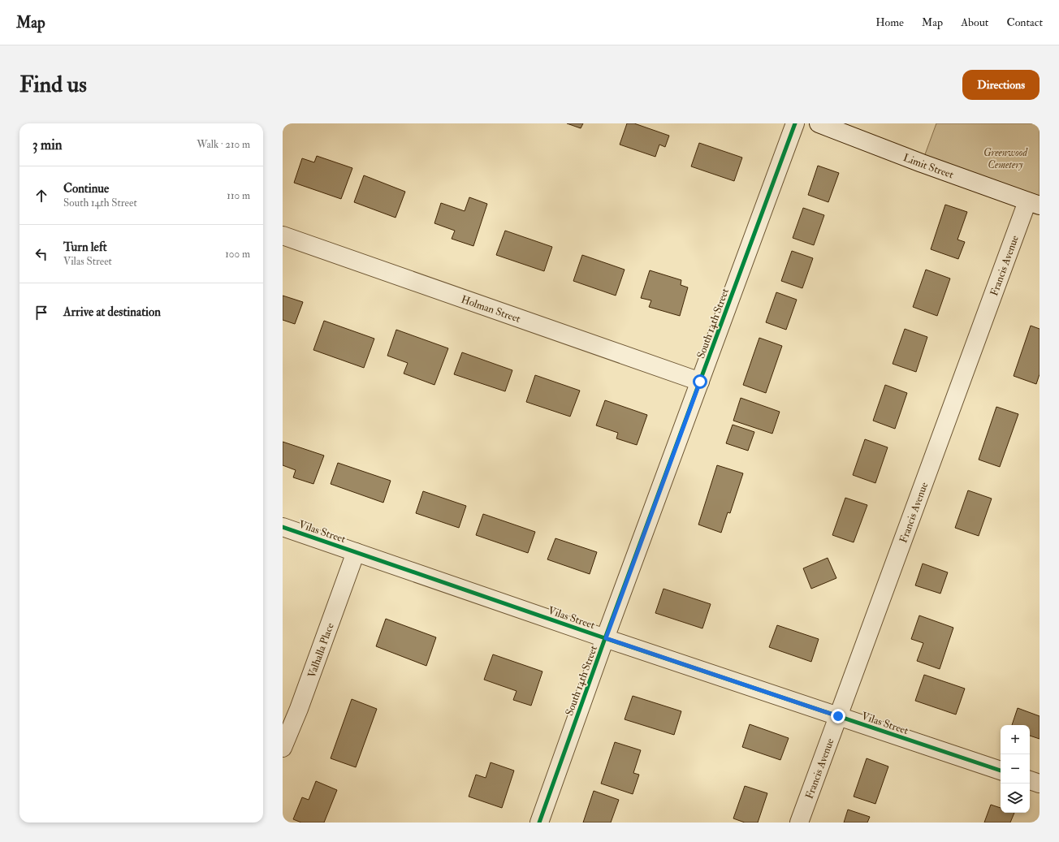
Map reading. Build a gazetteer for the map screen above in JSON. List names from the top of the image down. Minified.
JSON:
{"streets":{"street":["Limit Street","Francis Avenue","Holman Street","South 14th Street","Vilas Street","Valhalla Place"]},"crossings":[["Limit Street","Francis Avenue"],["Francis Avenue","Vilas Street"],["Holman Street","South 14th Street"],["South 14th Street","Vilas Street"],["Vilas Street","Valhalla Place"]],"parks":["Greenwood Cemetery"],"page":{"header":"Map","nav":["Home","Map","About","Contact"],"buttons":"Directions","title":"Find us","heading":["3 min","Walk · 210 m"],"list":[["Continue","South 14th Street","110 m"],["Turn left","Vilas Street","100 m"],"Arrive at destination"],"map_buttons":["+","−"]}}
